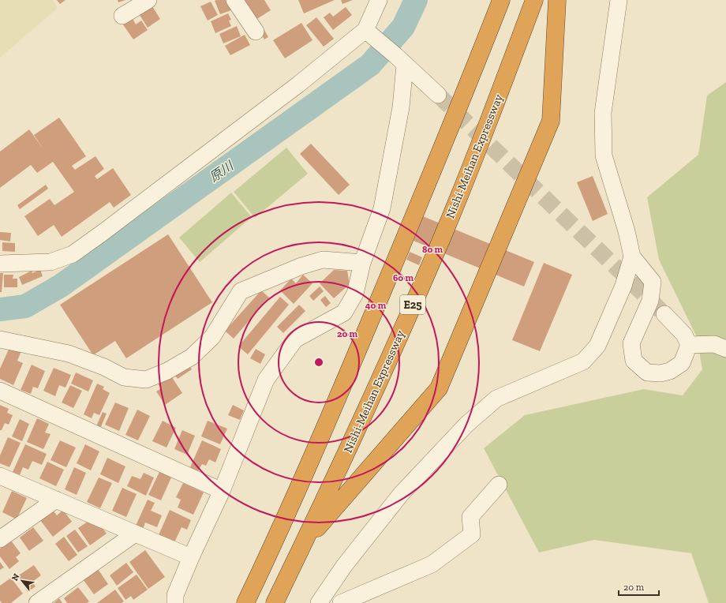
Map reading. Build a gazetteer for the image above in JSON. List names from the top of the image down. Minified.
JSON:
{"streets":{"highway":["Nishi-Meihan Expressway","E25"]},"water":["原川"],"scale_bar":"20 m","north":"top left","rings":["80 m","60 m","40 m","20 m"]}
